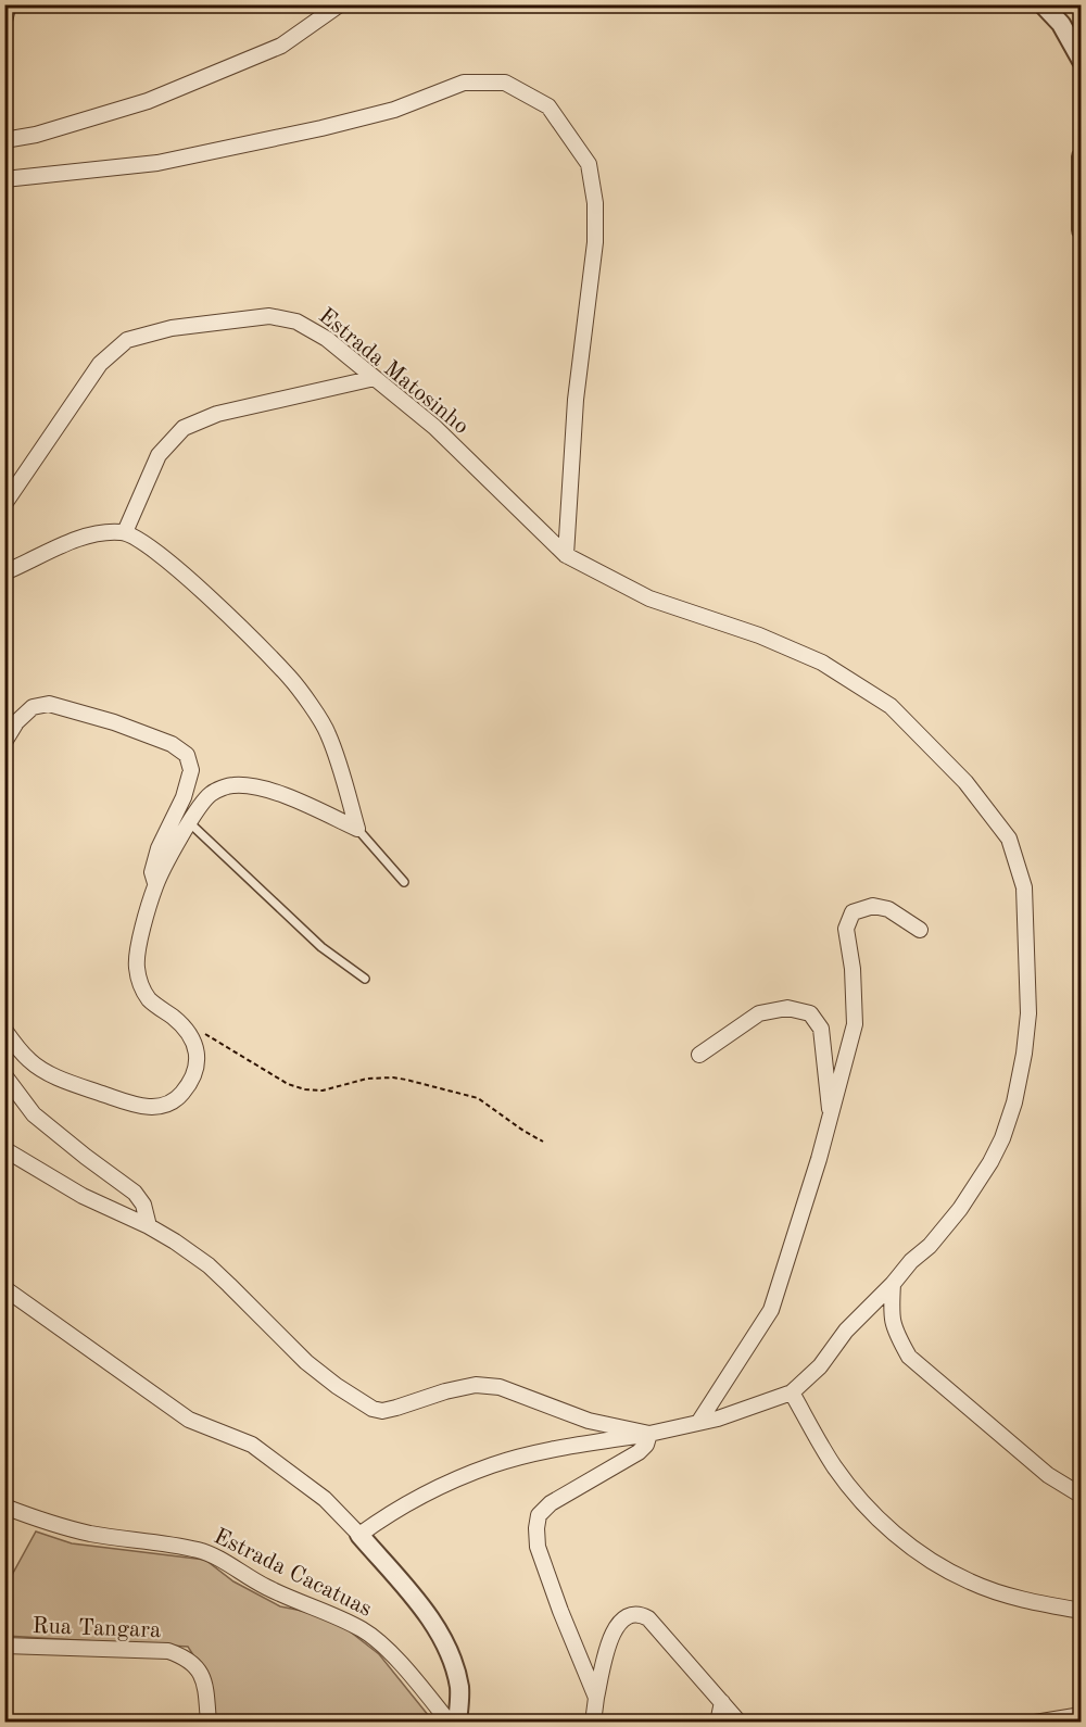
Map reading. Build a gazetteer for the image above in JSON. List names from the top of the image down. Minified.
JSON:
{"streets":{"street":["Estrada Matosinho","Estrada Cacatuas","Rua Tangara"]}}
